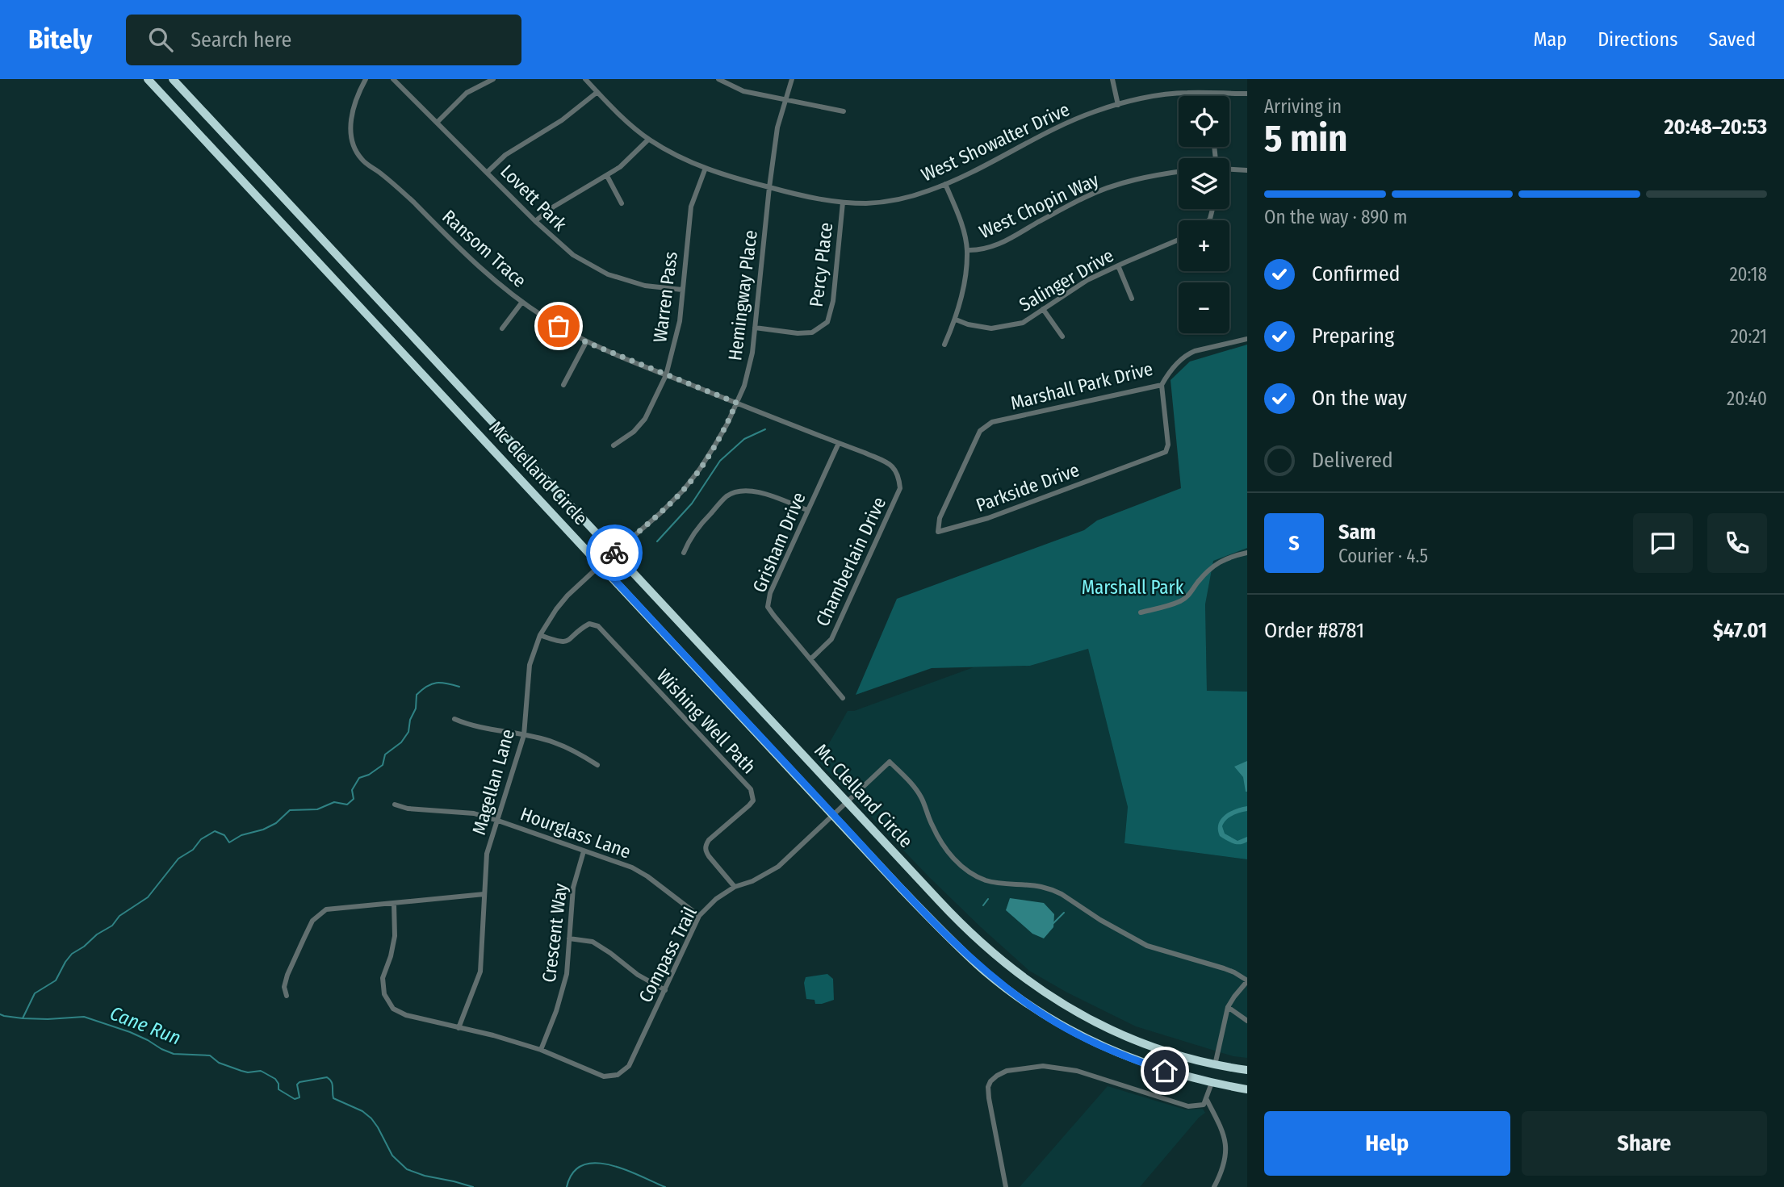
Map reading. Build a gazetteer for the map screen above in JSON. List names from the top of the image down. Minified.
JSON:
{"streets":{"highway":["Mc Clelland Circle"],"street":["West Showalter Drive","Lovett Park","West Chopin Way","Ransom Trace","Percy Place","Salinger Drive","Hemingway Place","Warren Pass","Marshall Park Drive","Parkside Drive","Grisham Drive","Chamberlain Drive","Wishing Well Path","Magellan Lane","Hourglass Lane","Crescent Way","Compass Trail"]},"crossings":[["West Showalter Drive","Percy Place"],["West Showalter Drive","Hemingway Place"],["West Showalter Drive","Warren Pass"],["Lovett Park","Warren Pass"],["Ransom Trace","Hemingway Place"],["Ransom Trace","Warren Pass"],["Ransom Trace","Grisham Drive"],["Ransom Trace","Chamberlain Drive"],["Percy Place","Hemingway Place"],["Hemingway Place","Mc Clelland Circle"],["Hemingway Place","Magellan Lane"],["Marshall Park Drive","Parkside Drive"],["Mc Clelland Circle","Magellan Lane"],["Mc Clelland Circle","Compass Trail"],["Grisham Drive","Chamberlain Drive"],["Wishing Well Path","Magellan Lane"],["Wishing Well Path","Compass Trail"],["Magellan Lane","Hourglass Lane"],["Hourglass Lane","Crescent Way"],["Hourglass Lane","Compass Trail"],["Crescent Way","Compass Trail"]],"water":["Cane Run"],"parks":["Marshall Park"],"page":{"header":"Bitely","search":"Search here","nav":["Map","Directions","Saved"],"heading":["5 min","Arriving in","20:48–20:53"],"panel":["Sam","Courier · 4.5","Order #8781","$47.01"],"map_buttons":["+","−"],"bar":"On the way · 890 m","list":[["Confirmed","20:18"],["Preparing","20:21"],["On the way","20:40"],"Delivered"],"round":"S","buttons":["Help","Share"]}}
